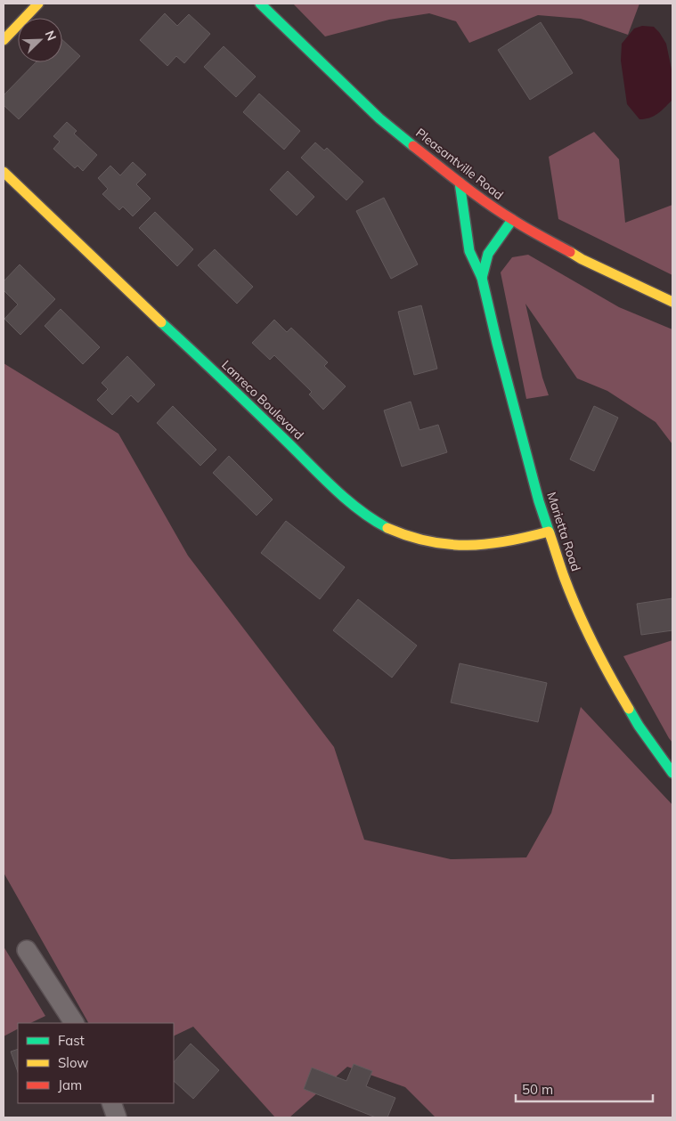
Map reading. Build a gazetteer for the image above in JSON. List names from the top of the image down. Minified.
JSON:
{"streets":{"street":["Pleasantville Road","Lanreco Boulevard","Marietta Road"]},"crossings":[["Pleasantville Road","Marietta Road"],["Lanreco Boulevard","Marietta Road"]],"legend":["Fast","Slow","Jam"],"scale_bar":"50 m","north":"top right"}
